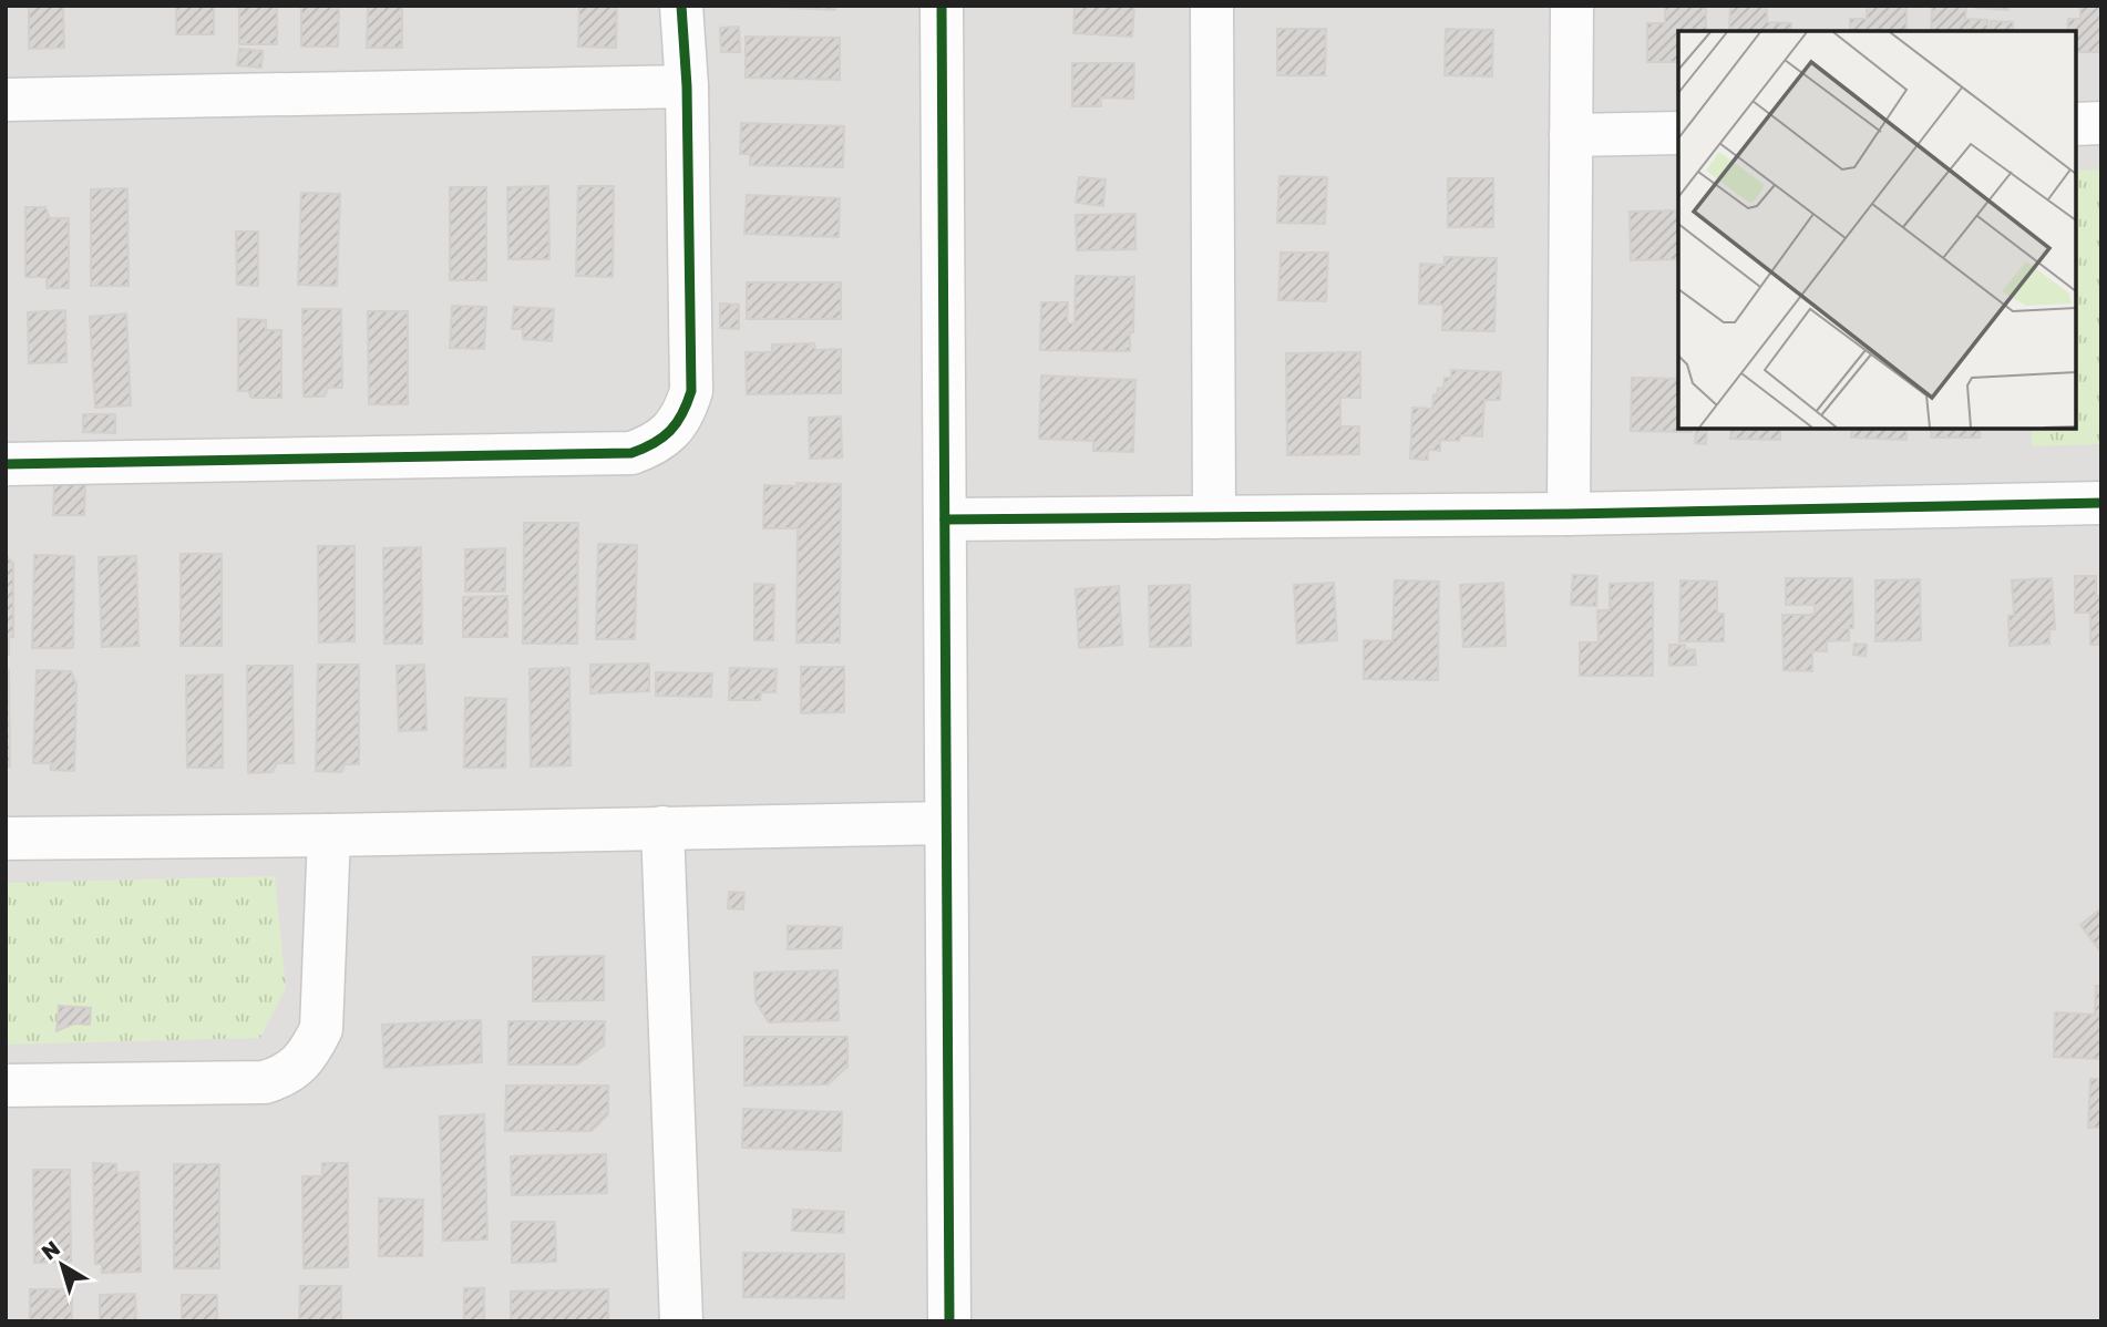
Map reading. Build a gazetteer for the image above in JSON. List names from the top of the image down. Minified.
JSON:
{"north":"top left"}
